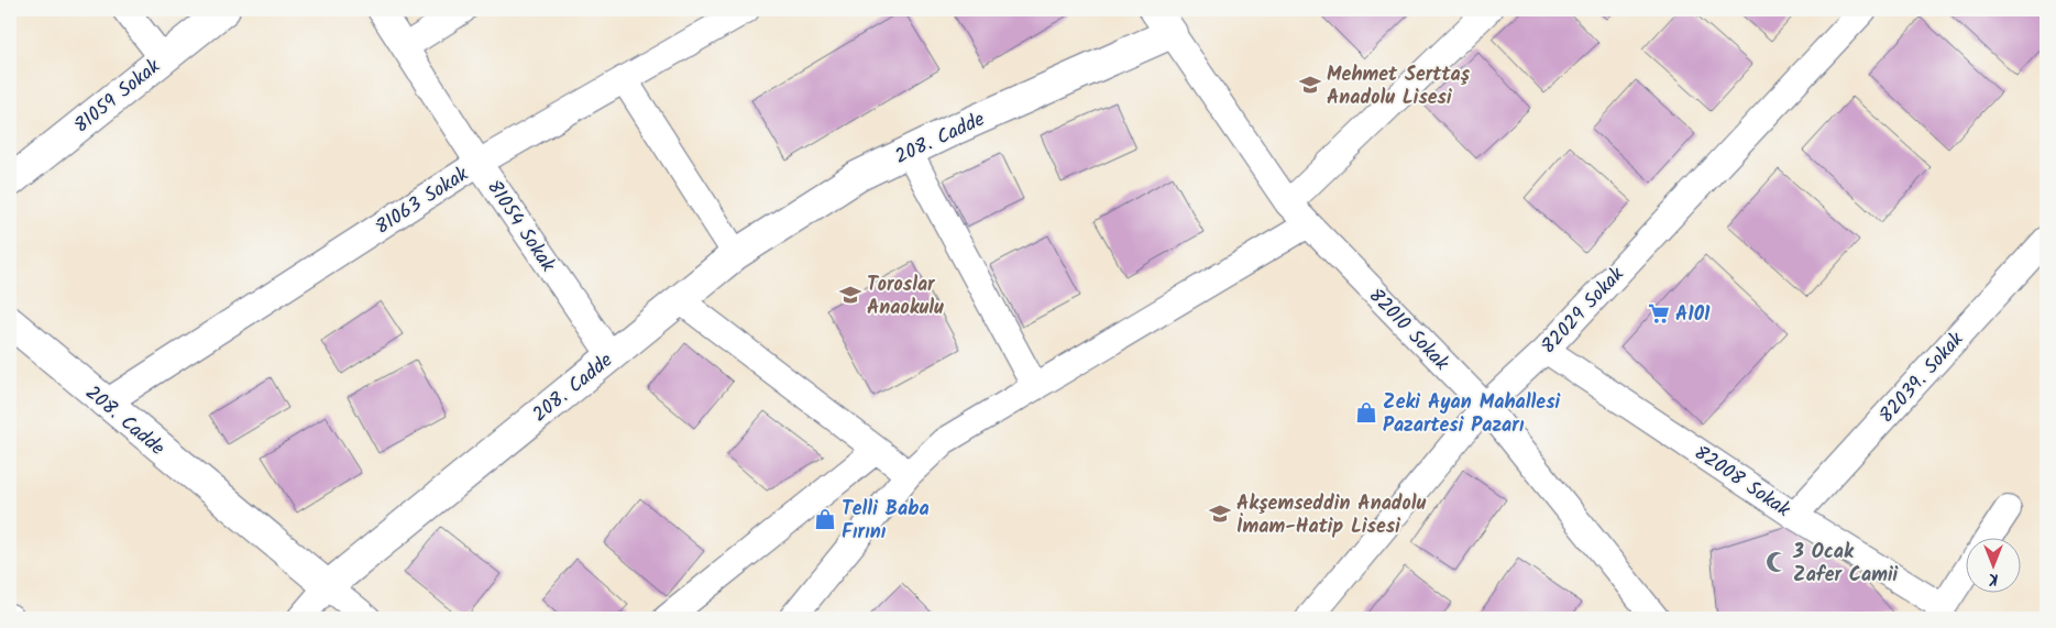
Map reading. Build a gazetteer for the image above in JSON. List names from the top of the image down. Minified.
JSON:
{"streets":{"street":["81059 Sokak","208. Cadde","81063 Sokak","81054 Sokak","82029 Sokak","82010 Sokak","82039. Sokak","82008 Sokak"]},"crossings":[["208. Cadde","81063 Sokak"],["208. Cadde","81054 Sokak"],["208. Cadde","82010 Sokak"],["81063 Sokak","81054 Sokak"],["82029 Sokak","82010 Sokak"],["82029 Sokak","82008 Sokak"],["82039. Sokak","82008 Sokak"]],"places":{"school or university":["Mehmet Serttaş Anadolu Lisesi","Toroslar Anaokulu","Akşemseddin Anadolu İmam-Hatip Lisesi"],"supermarket":["A101"],"shop":["Zeki Ayan Mahallesi Pazartesi Pazarı","Telli Baba Fırını"],"mosque":["3 Ocak Zafer Camii"]},"north":"bottom"}
